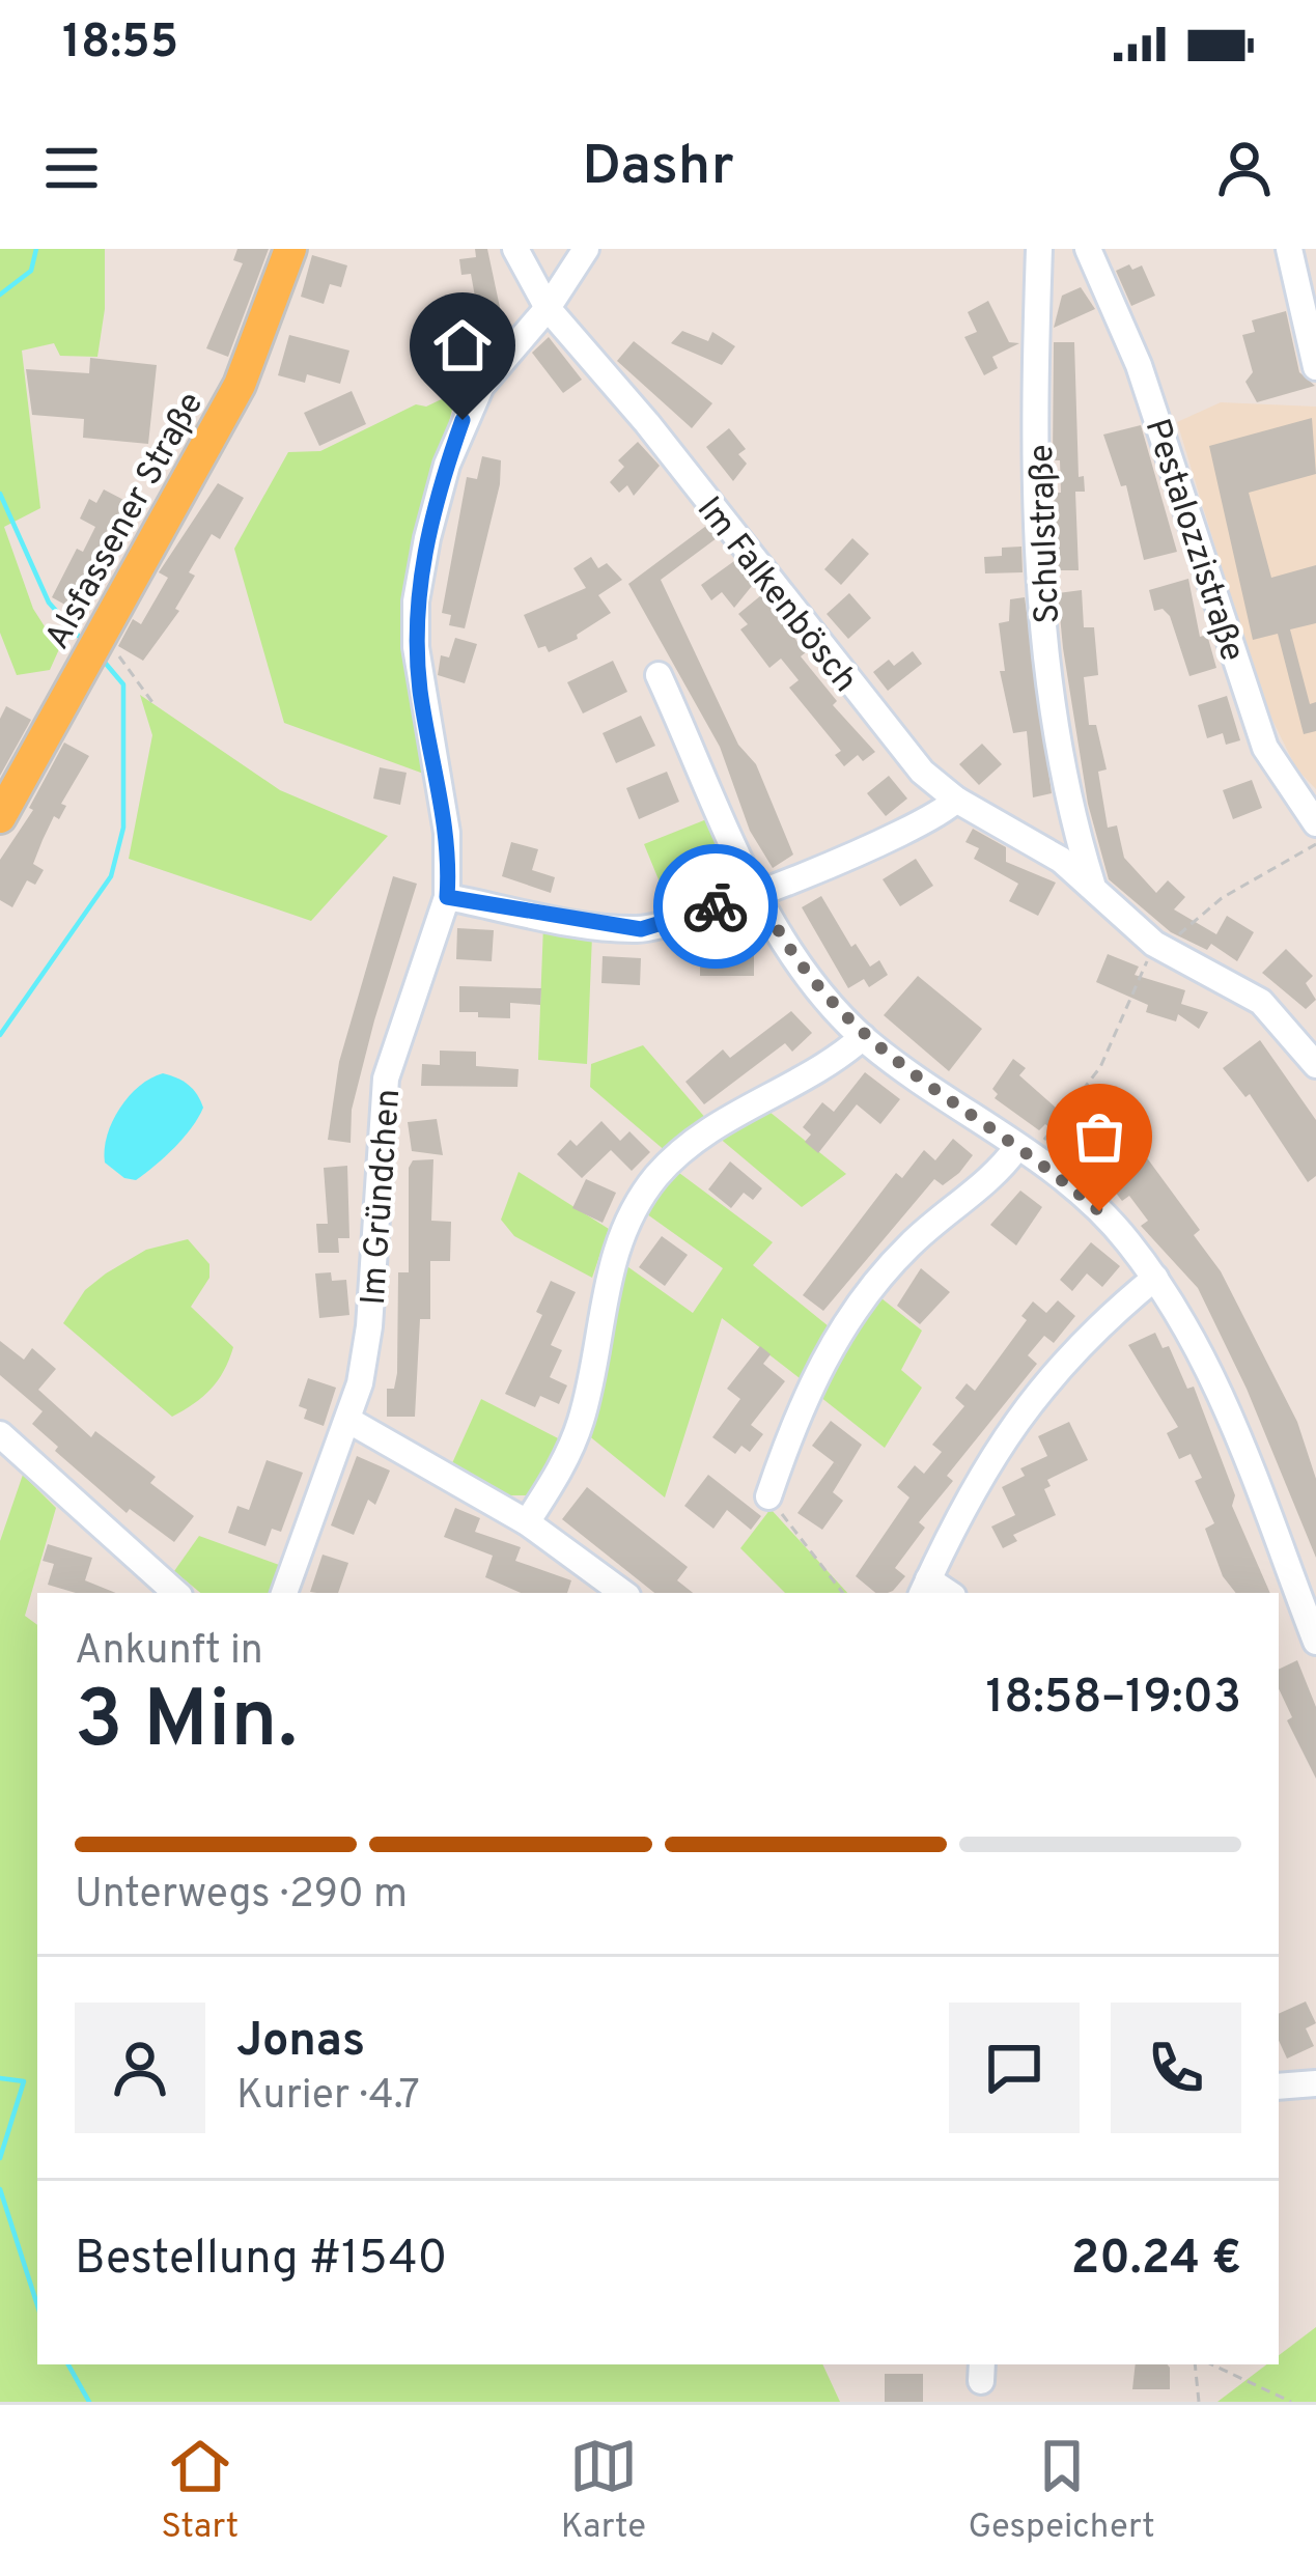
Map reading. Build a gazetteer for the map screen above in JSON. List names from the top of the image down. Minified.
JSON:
{"streets":{"main road":["Alsfassener Straße"],"street":["Schulstraße","Pestalozzistraße","Im Falkenbösch","Im Gründchen"]},"crossings":[["Schulstraße","Im Falkenbösch"],["Im Falkenbösch","Im Gründchen"]],"page":{"status":"18:55","header":"Dashr","heading":["3 Min.","Ankunft in","18:58–19:03"],"panel":["Jonas","Kurier · 4.7","Bestellung #1540","20.24 €"],"bar":"Unterwegs · 290 m","tabs":["Start","Karte","Gespeichert"]}}
